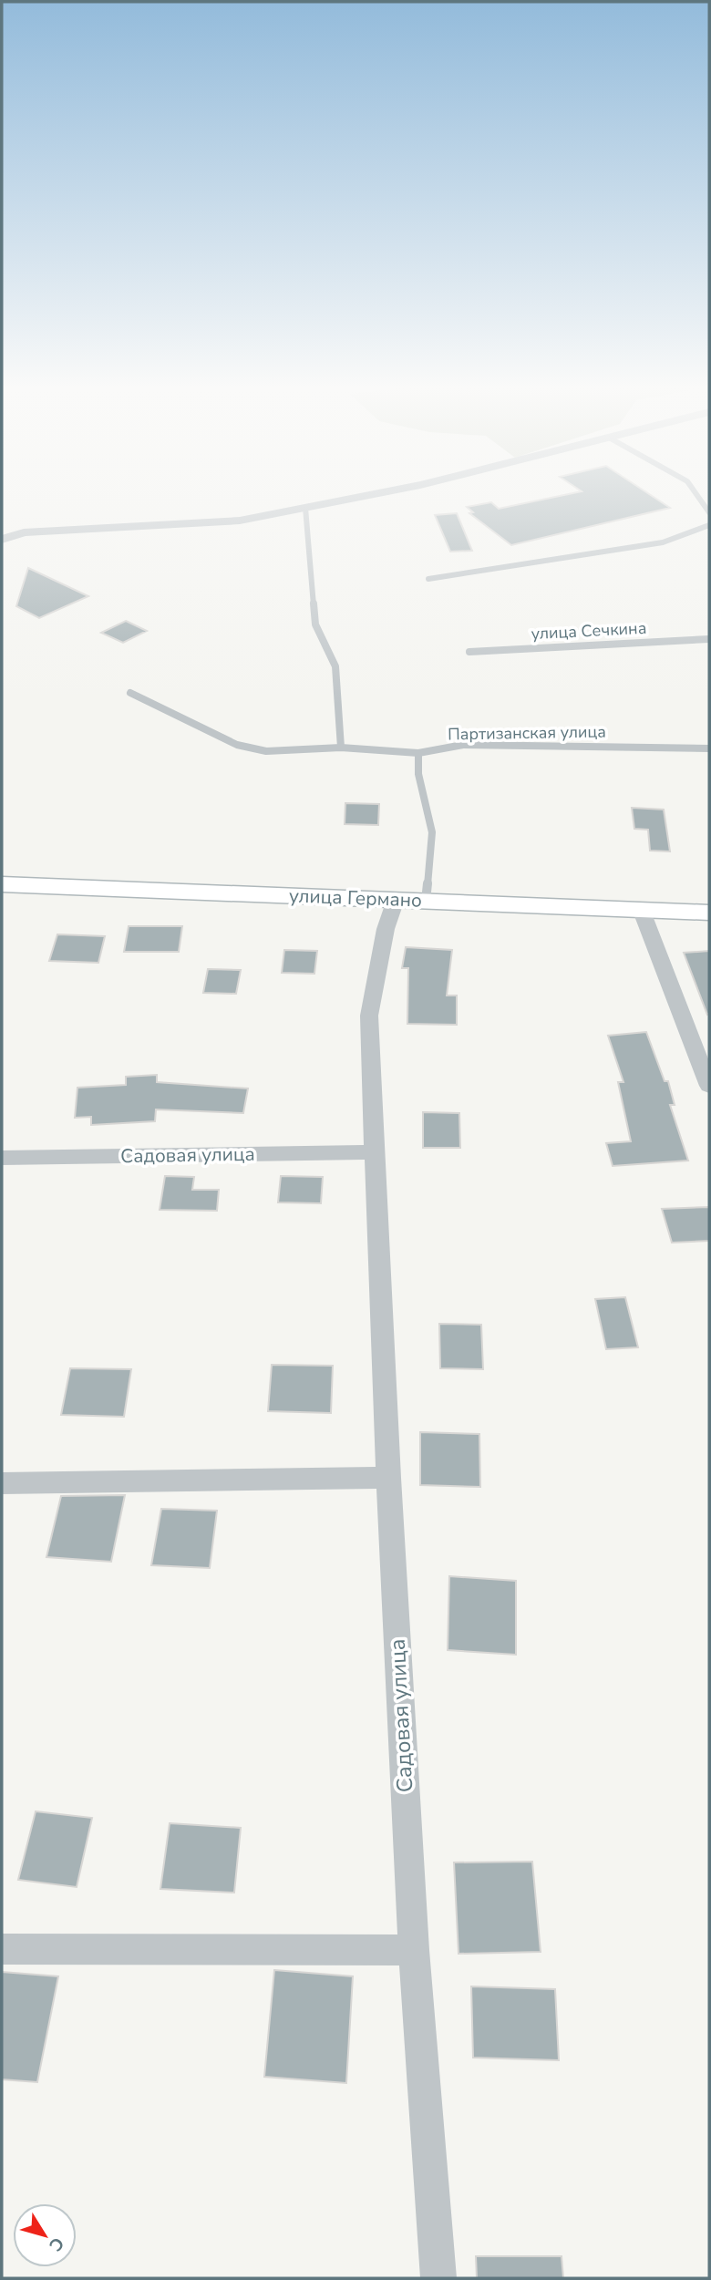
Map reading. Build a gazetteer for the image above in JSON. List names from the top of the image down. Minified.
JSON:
{"streets":{"main road":["улица Германо"],"street":["Садовая улица"],"lane":["улица Сечкина","Партизанская улица"]},"crossings":[["улица Германо","Садовая улица"]],"north":"bottom right"}
